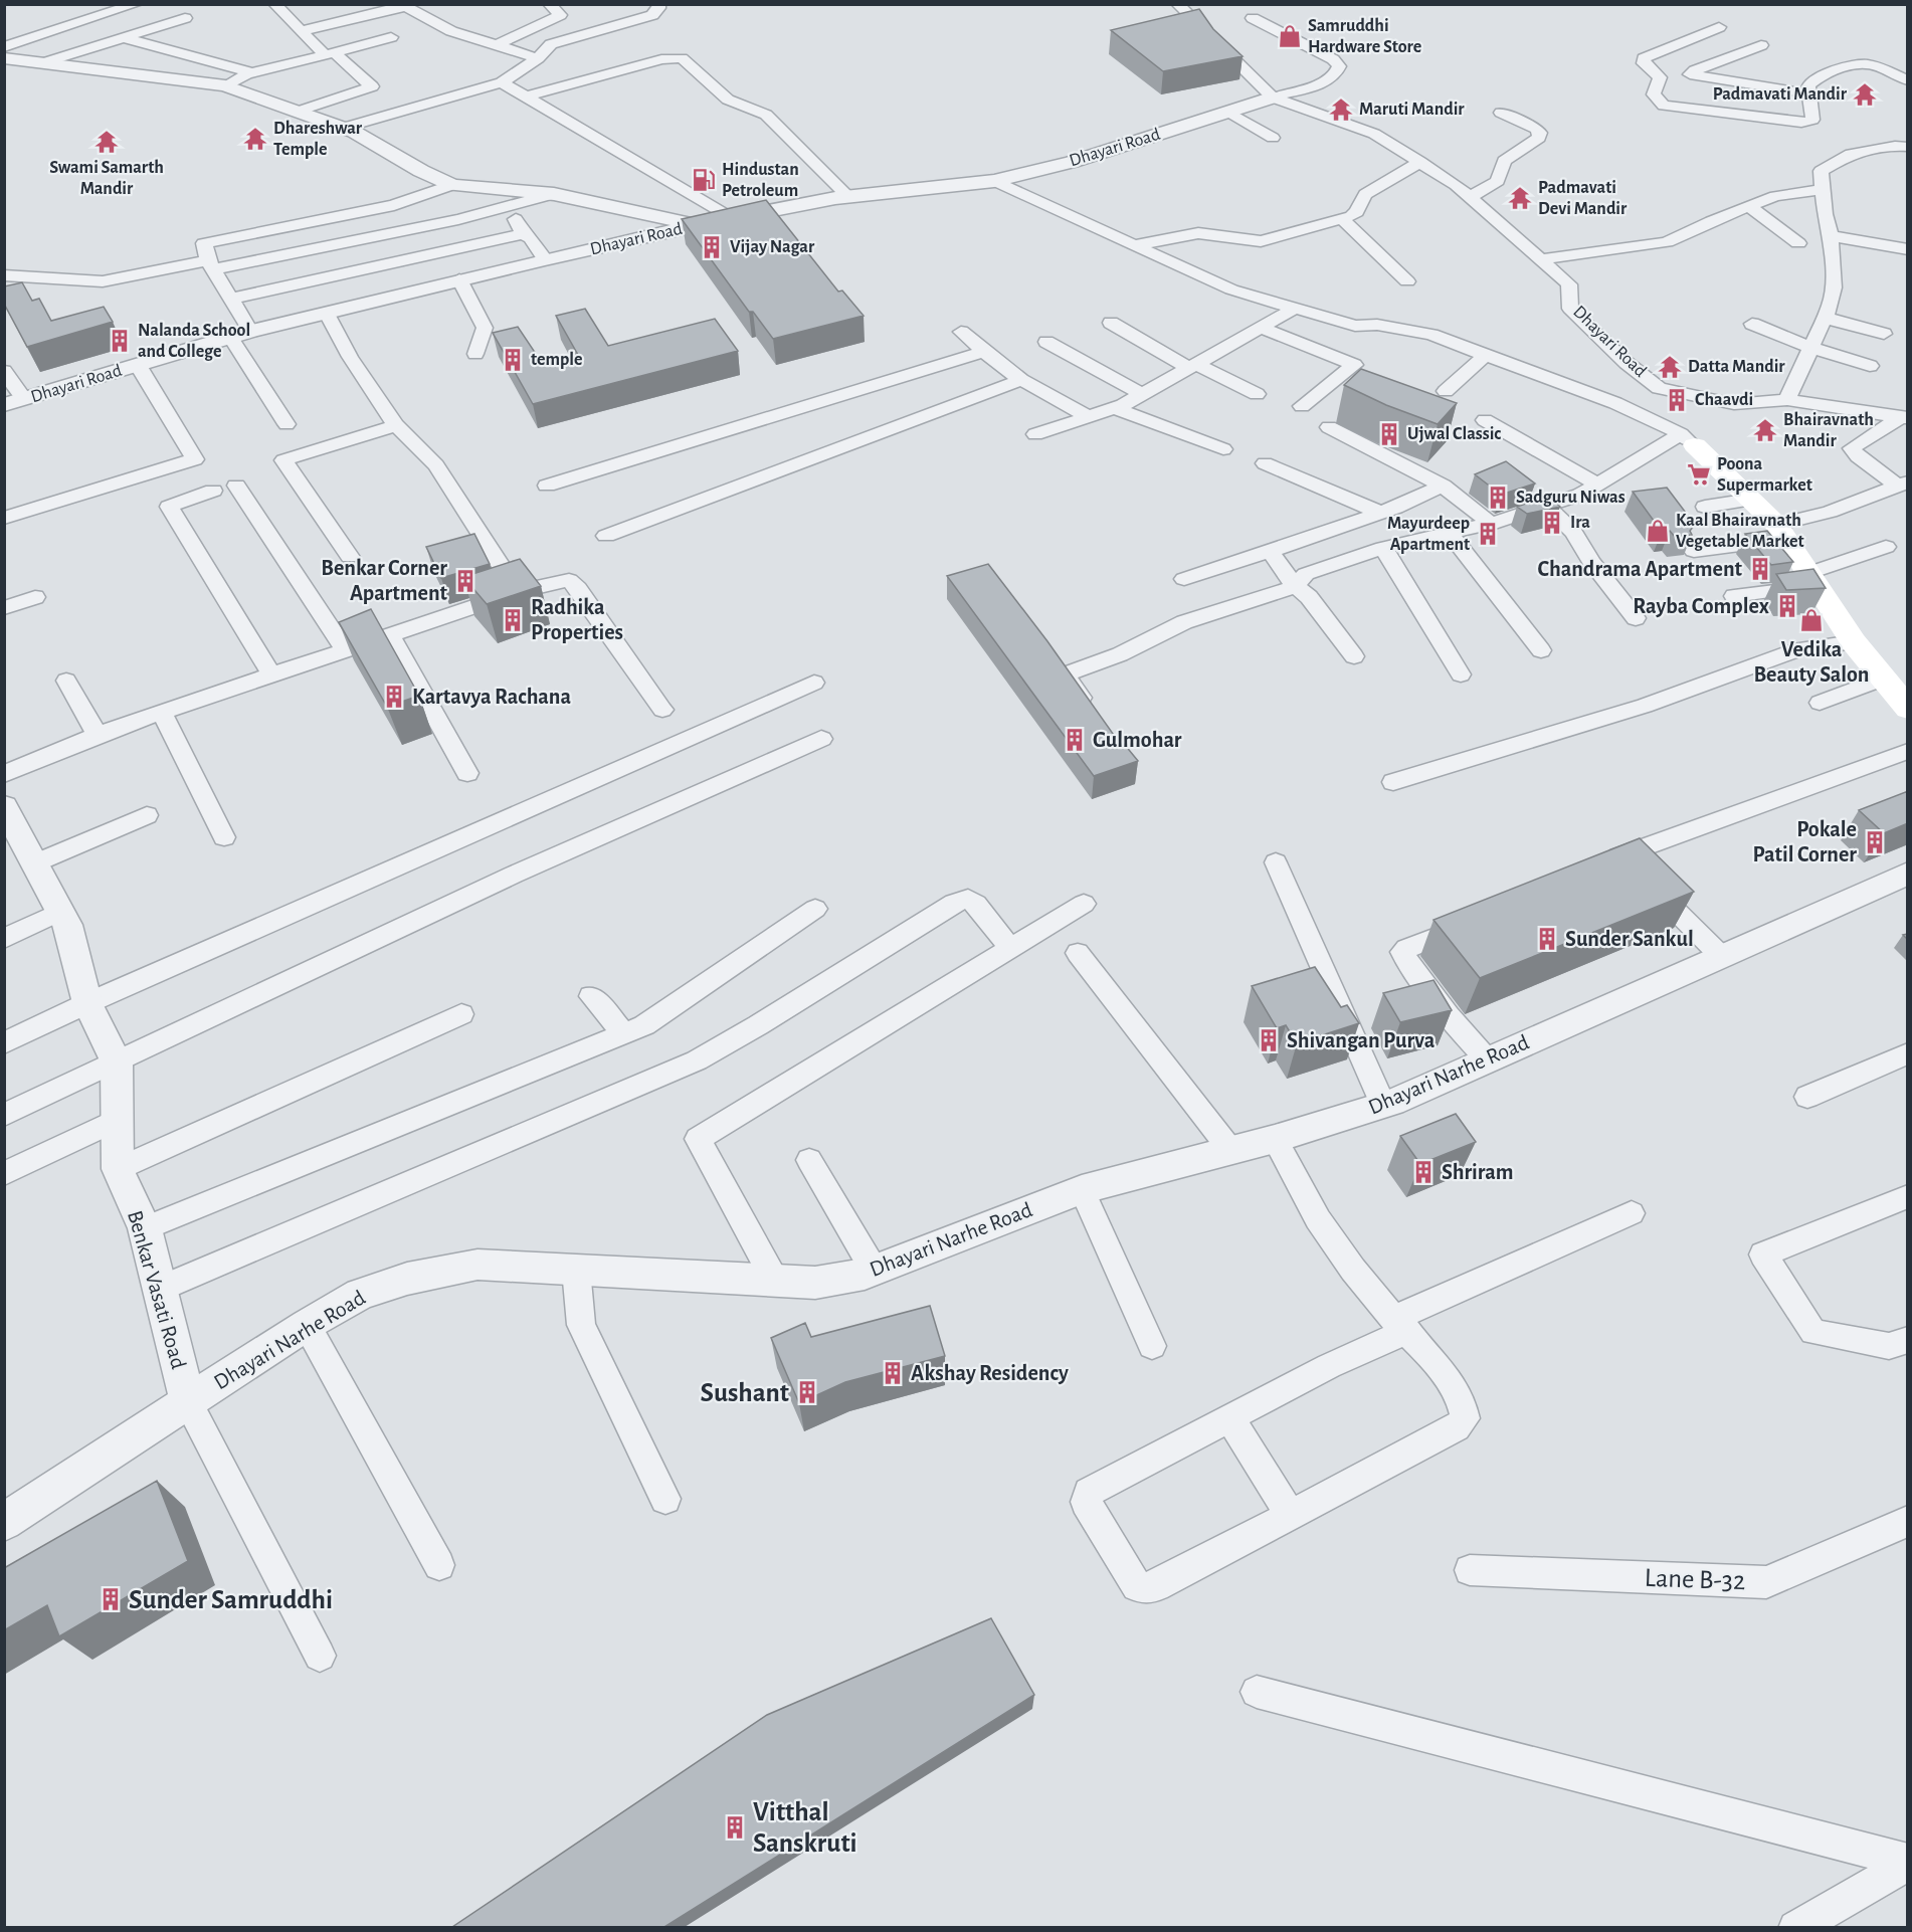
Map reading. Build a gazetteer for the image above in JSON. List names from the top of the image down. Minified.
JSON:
{"streets":{"street":["Dhayari Road","Dhayari Narhe Road","Benkar Vasati Road","Lane B-32"]},"crossings":[["Dhayari Narhe Road","Benkar Vasati Road"]],"places":{"shop":["Samruddhi Hardware Store","Kaal Bhairavnath Vegetable Market","Vedika Beauty Salon"],"temple":["Padmavati Mandir","Maruti Mandir","Dhareshwar Temple","Swami Samarth Mandir","Padmavati Devi Mandir","Datta Mandir","Bhairavnath Mandir"],"fuel station":["Hindustan Petroleum"],"building":["Vijay Nagar","Nalanda School and College","temple","Chaavdi","Ujwal Classic","Sadguru Niwas","Ira","Mayurdeep Apartment","Chandrama Apartment","Benkar Corner Apartment","Rayba Complex","Radhika Properties","Kartavya Rachana","Gulmohar","Pokale Patil Corner","Sunder Sankul","Shivangan Purva","Shriram","Akshay Residency","Sushant","Sunder Samruddhi","Vitthal Sanskruti"],"supermarket":["Poona Supermarket"]}}
